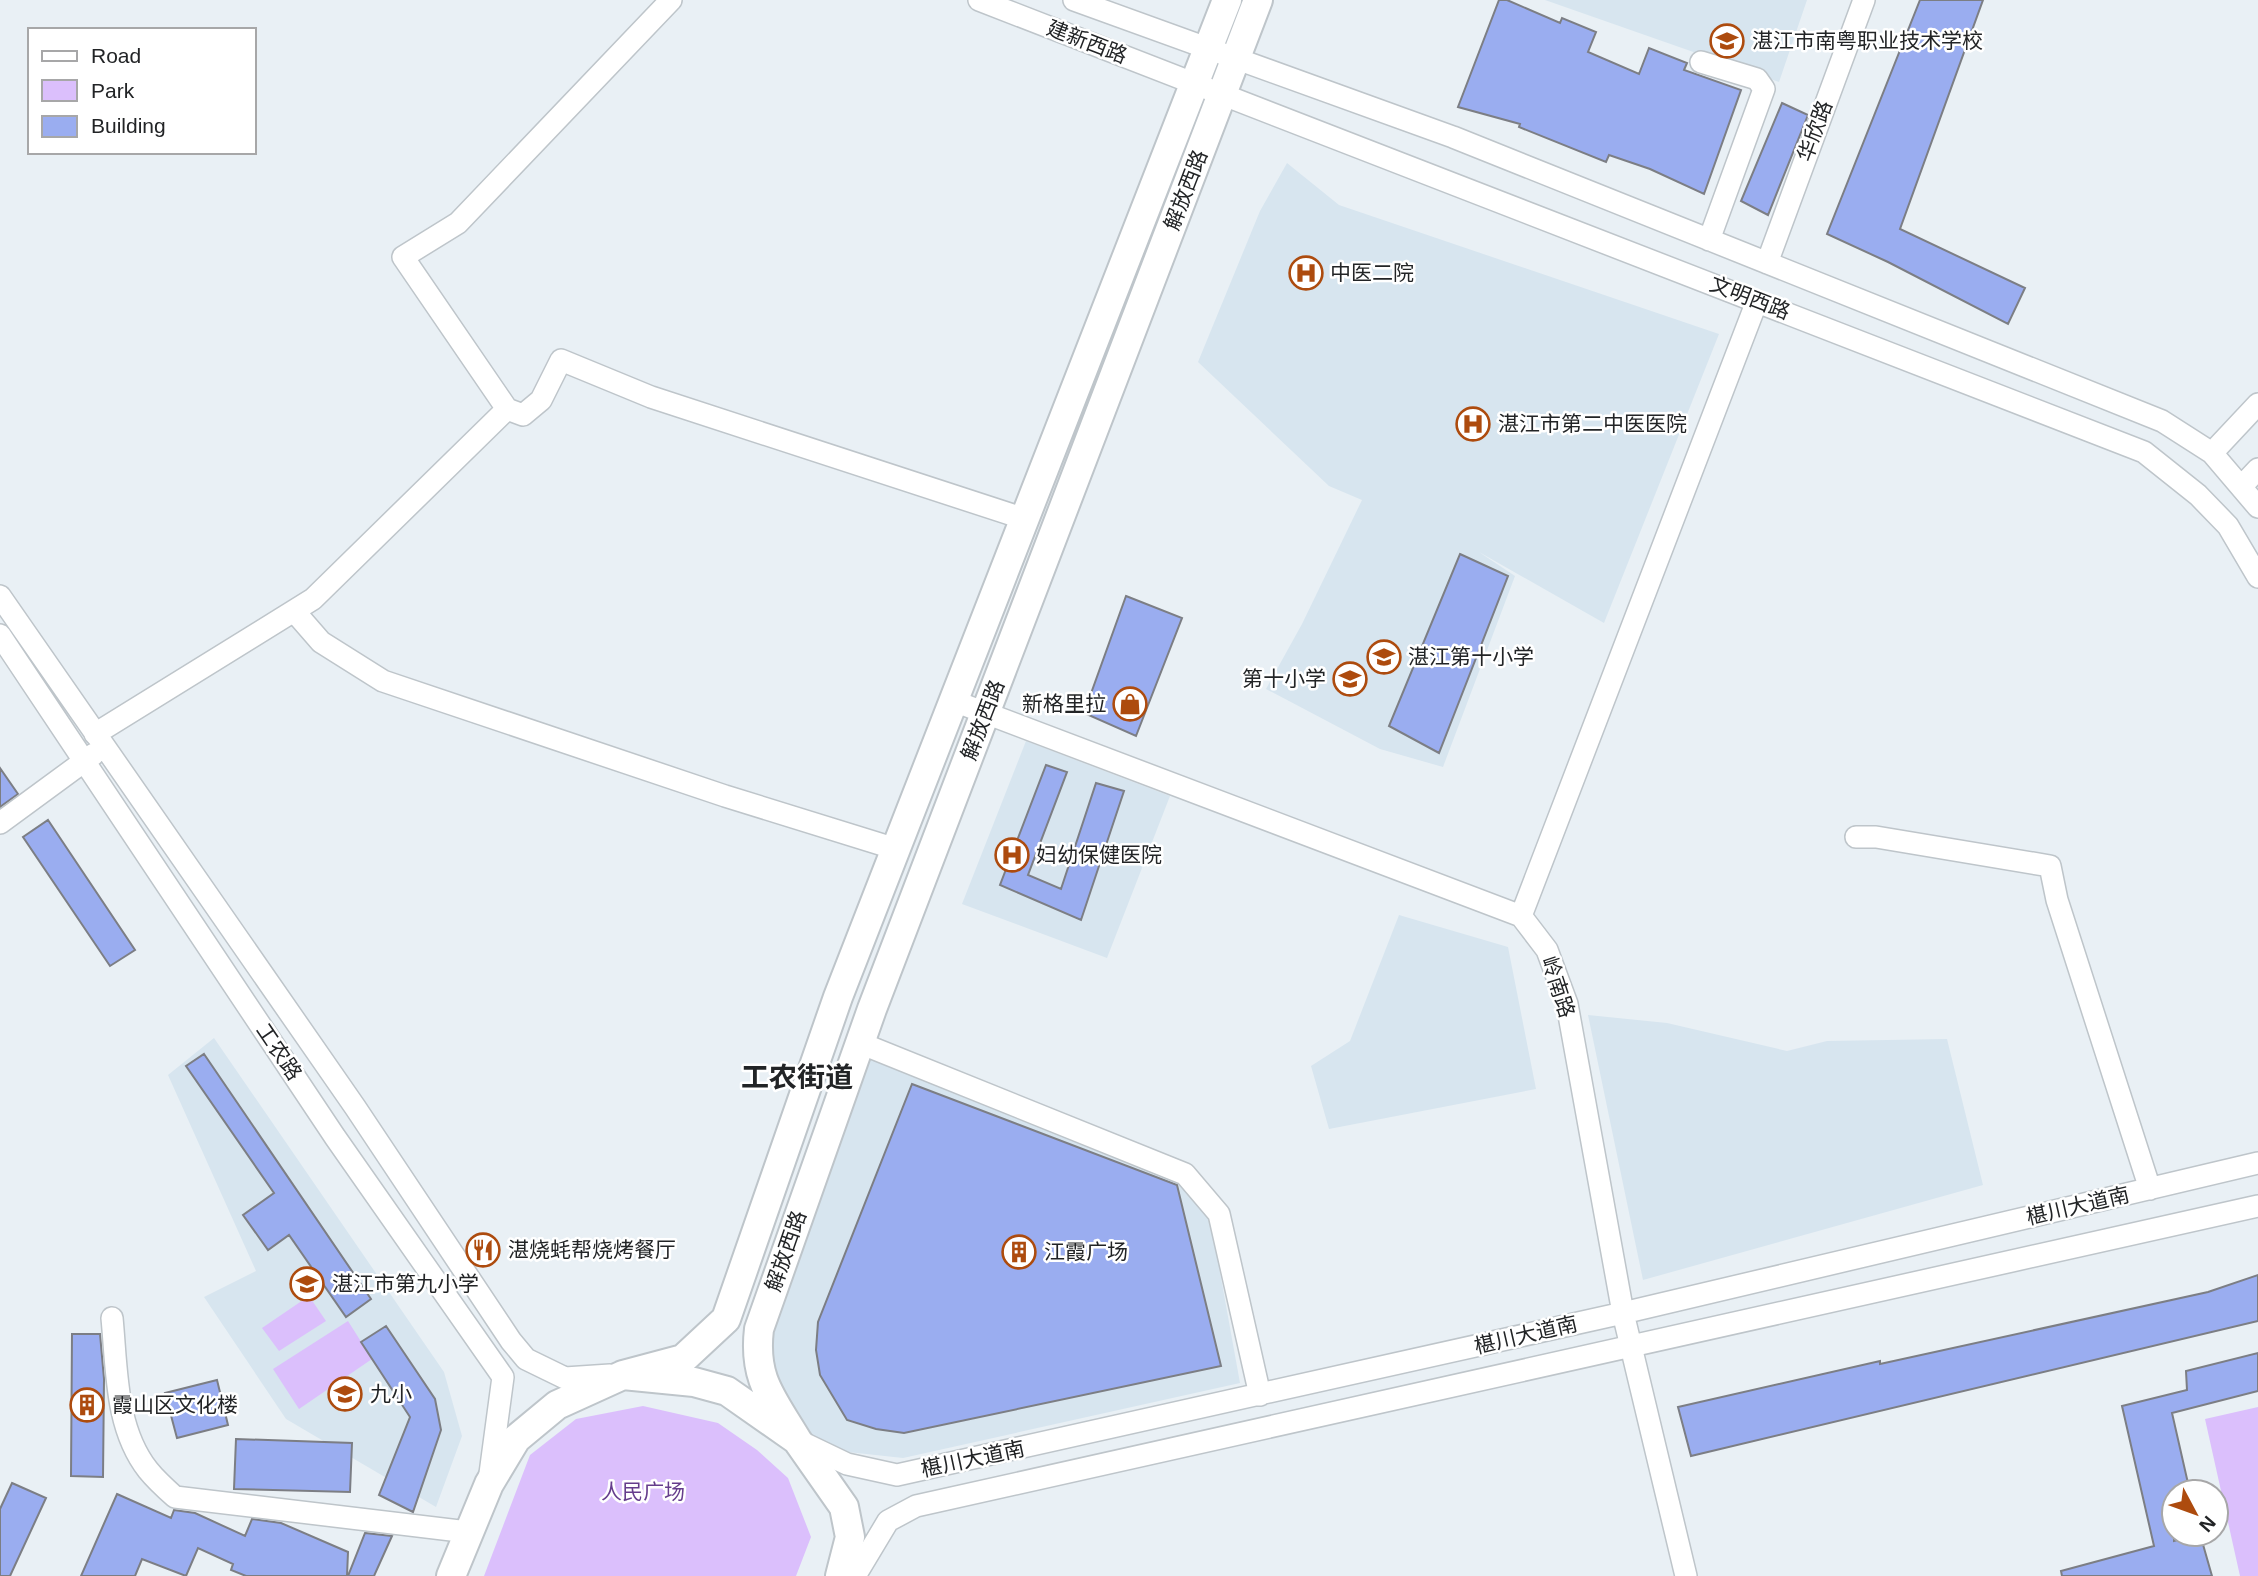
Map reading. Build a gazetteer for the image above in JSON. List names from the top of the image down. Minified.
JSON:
{"streets":{"main road":["解放西路"],"street":["建新西路","华欣路","文明西路","岭南路","工农路","椹川大道南"]},"crossings":[["建新西路","解放西路"],["建新西路","文明西路"],["华欣路","文明西路"],["解放西路","文明西路"],["解放西路","工农路"],["解放西路","椹川大道南"],["岭南路","椹川大道南"]],"districts":["工农街道"],"parks":["人民广场"],"places":{"school or university":["湛江市南粤职业技术学校","湛江第十小学","第十小学","湛江市第九小学","九小"],"hospital":["中医二院","湛江市第二中医医院","妇幼保健医院"],"shop":["新格里拉"],"restaurant":["湛烧蚝帮烧烤餐厅"],"building":["江霞广场","霞山区文化楼"]},"legend":["Road","Park","Building"],"north":"bottom right"}
